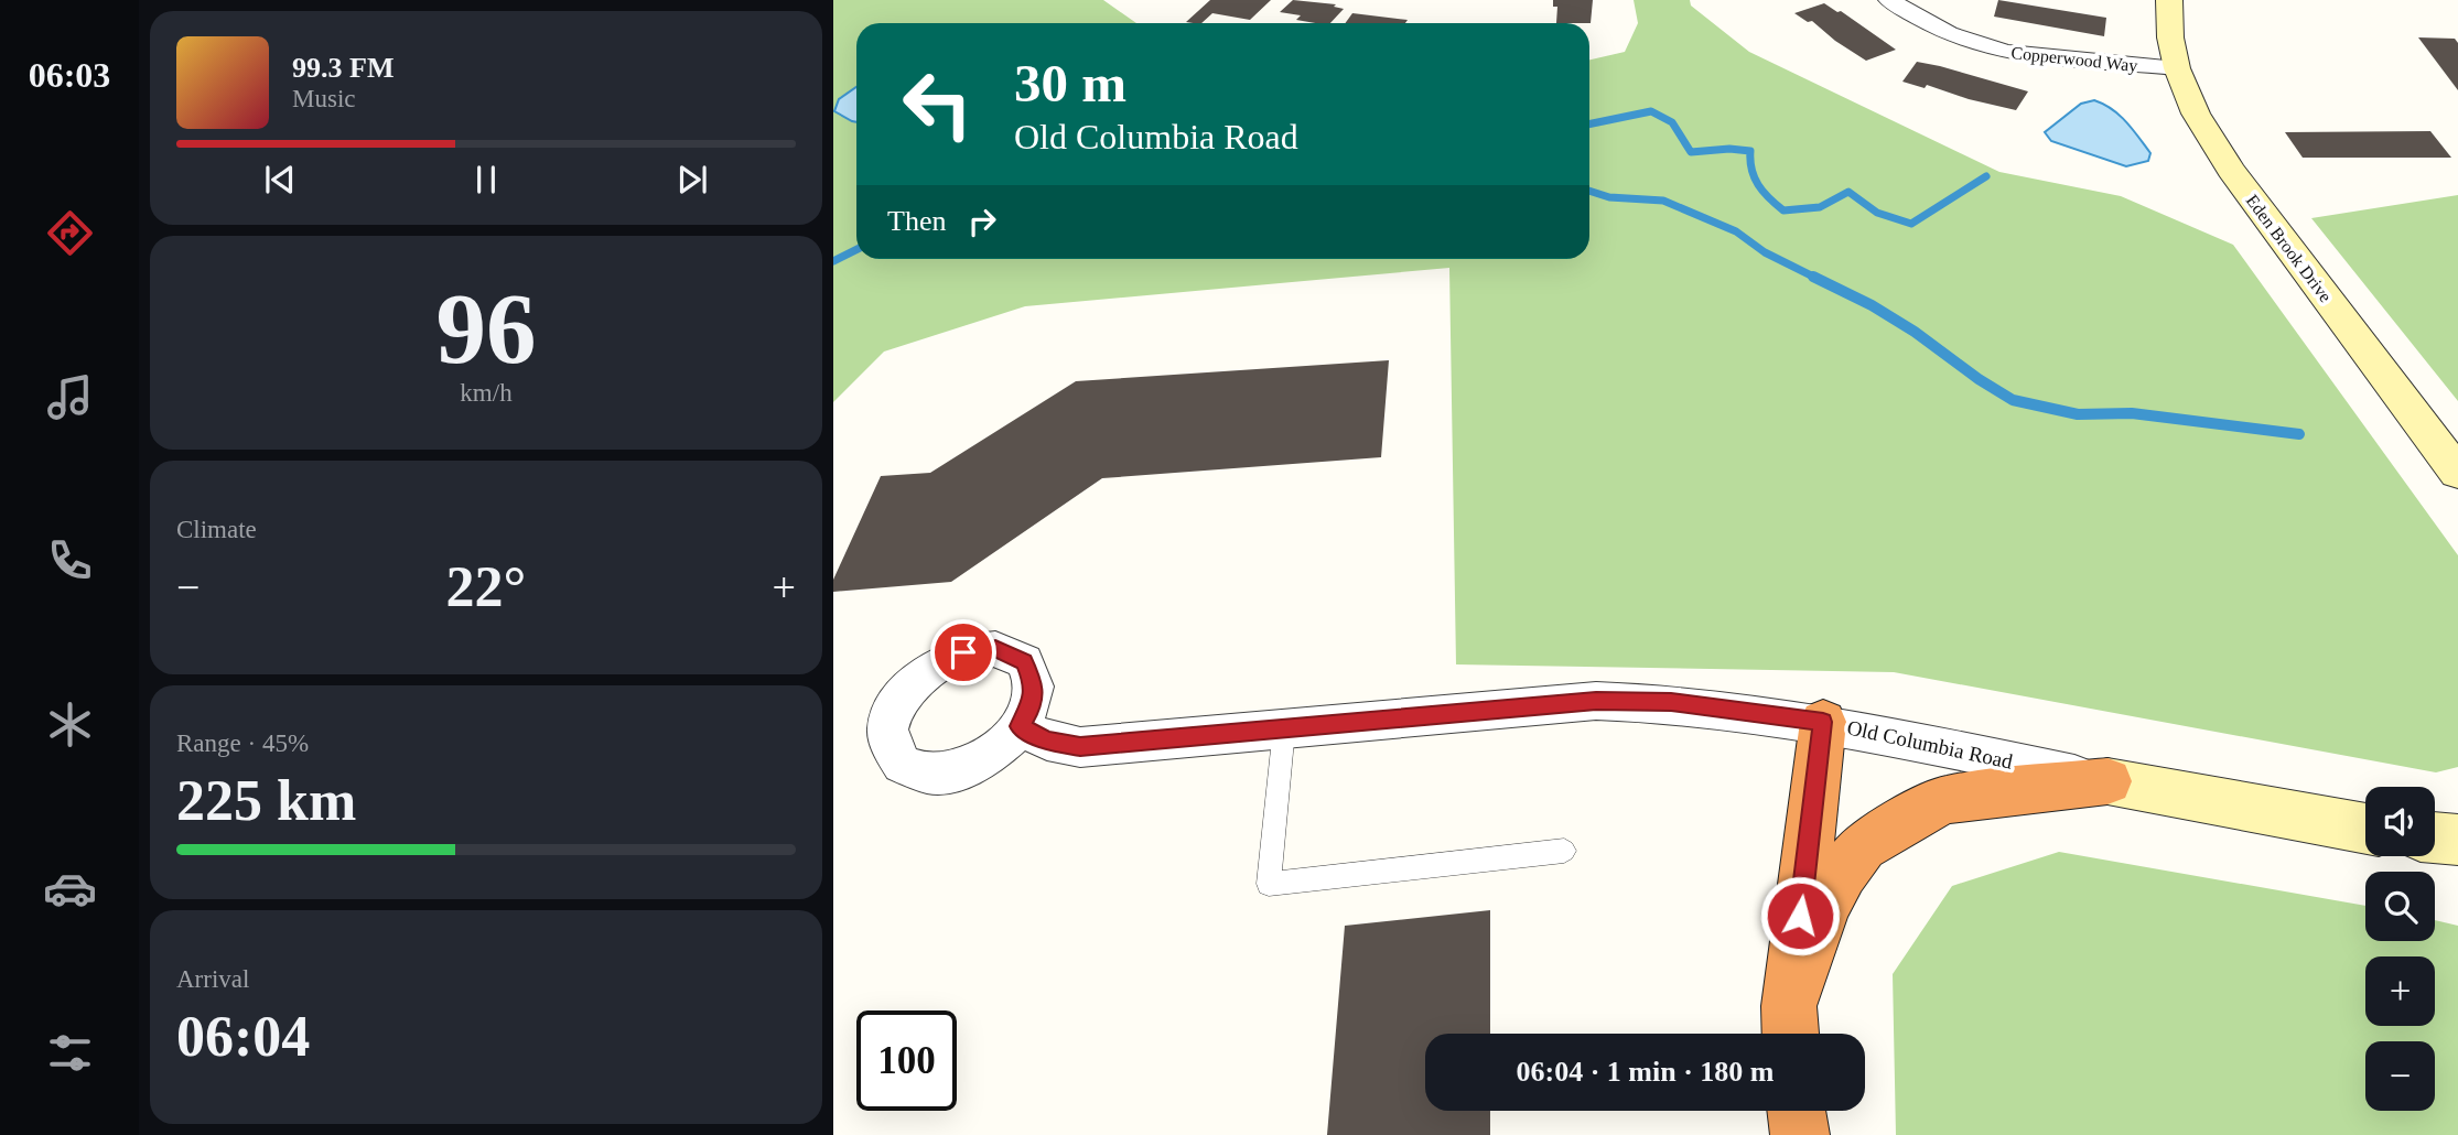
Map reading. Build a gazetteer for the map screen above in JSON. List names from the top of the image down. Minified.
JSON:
{"streets":{"street":["Copperwood Way","Eden Brook Drive","Old Columbia Road"]},"crossings":[["Copperwood Way","Eden Brook Drive"]],"page":{"tabs":"06:03","turn":["30 m","Old Columbia Road"],"song":["99.3 FM","Music"],"then":"Then","tile":[["96","km/h"],"Climate",["Range · 45%","225 km"],["Arrival","06:04"]],"heat":["−","22°","+"],"map_buttons":["+","−"],"limit":"100","trip":"06:04 · 1 min · 180 m"}}
